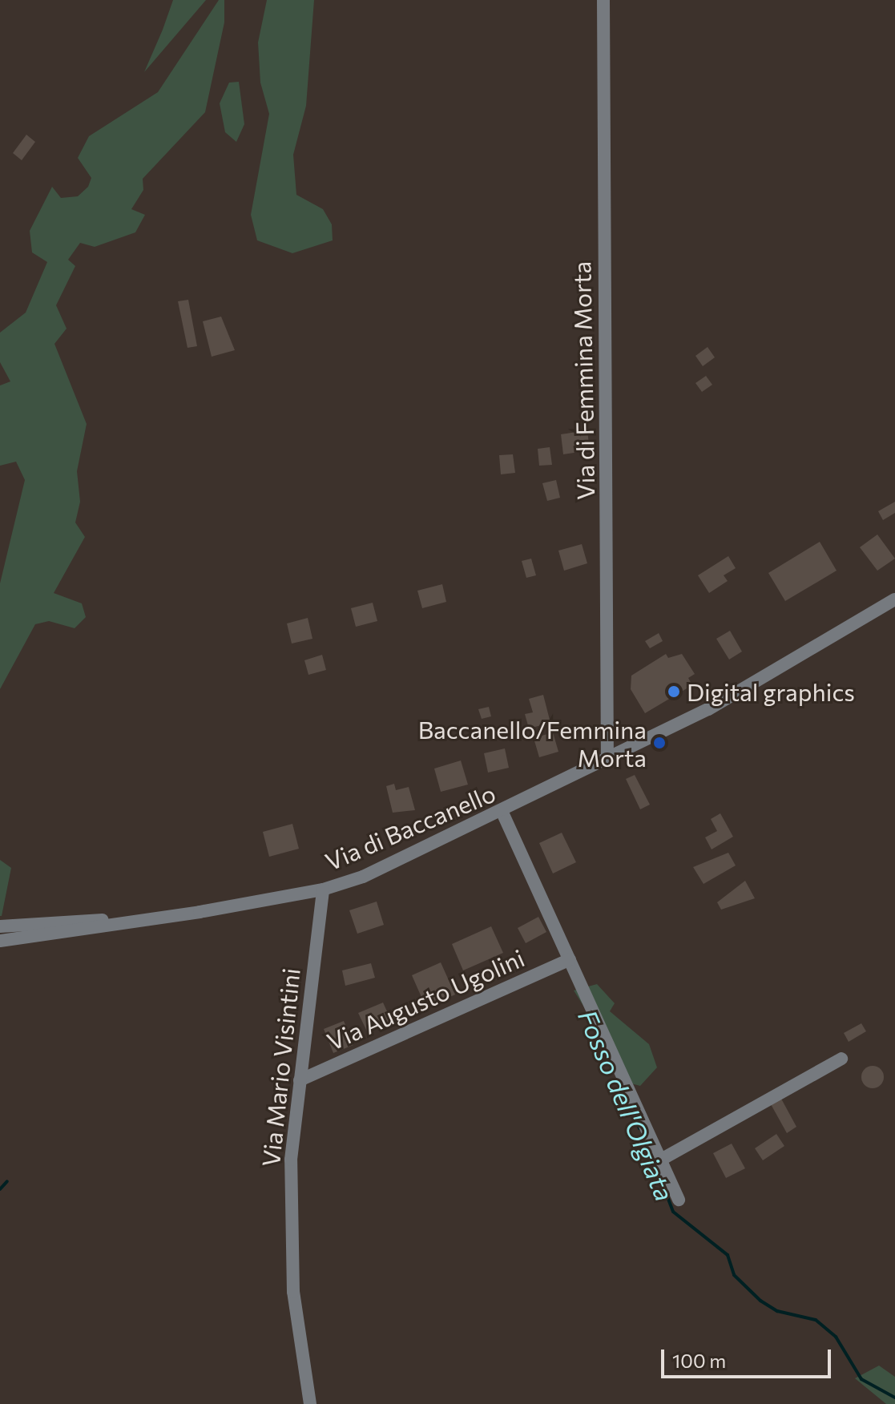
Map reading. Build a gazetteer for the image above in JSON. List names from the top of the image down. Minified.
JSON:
{"streets":{"street":["Via di Femmina Morta","Via di Baccanello","Via Augusto Ugolini","Via Mario Visintini"]},"crossings":[["Via di Femmina Morta","Via di Baccanello"],["Via di Baccanello","Via Mario Visintini"],["Via Augusto Ugolini","Via Mario Visintini"]],"water":["Fosso dell'Olgiata"],"places":["Digital graphics","Baccanello/Femmina Morta"],"scale_bar":"100 m"}
